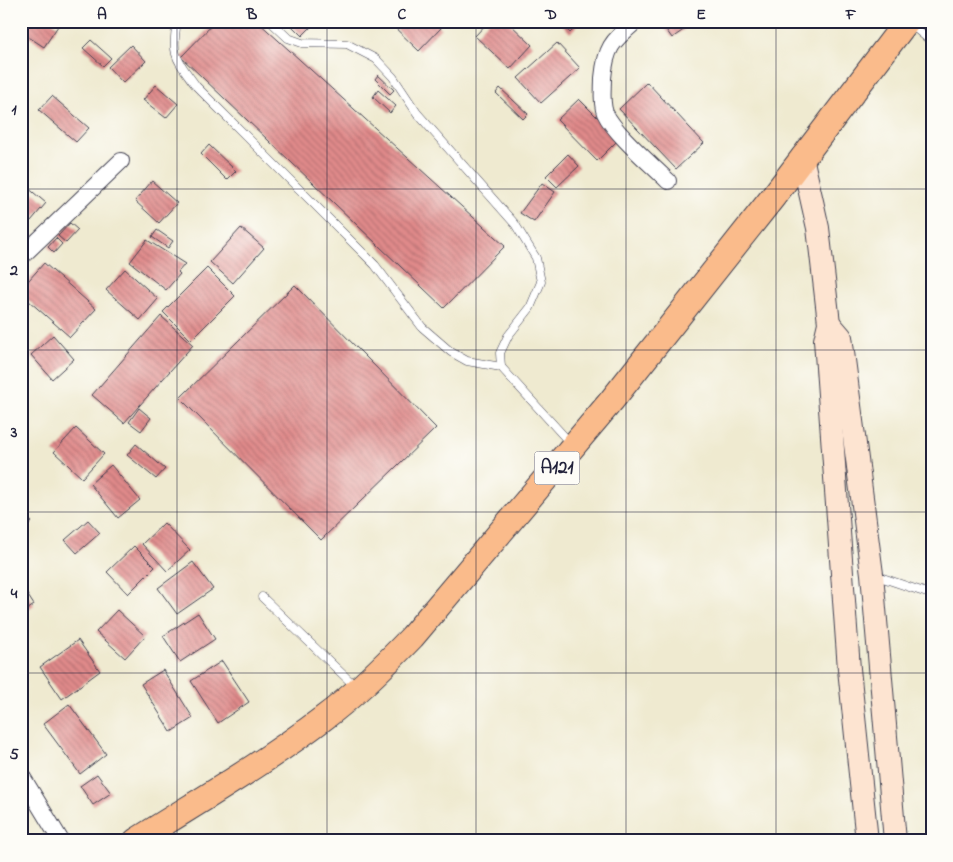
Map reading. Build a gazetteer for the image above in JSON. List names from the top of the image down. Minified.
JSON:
{"streets":{"main road":["A121"]},"grid":{"columns":["A","B","C","D","E","F"],"rows":["1","2","3","4","5"]}}
